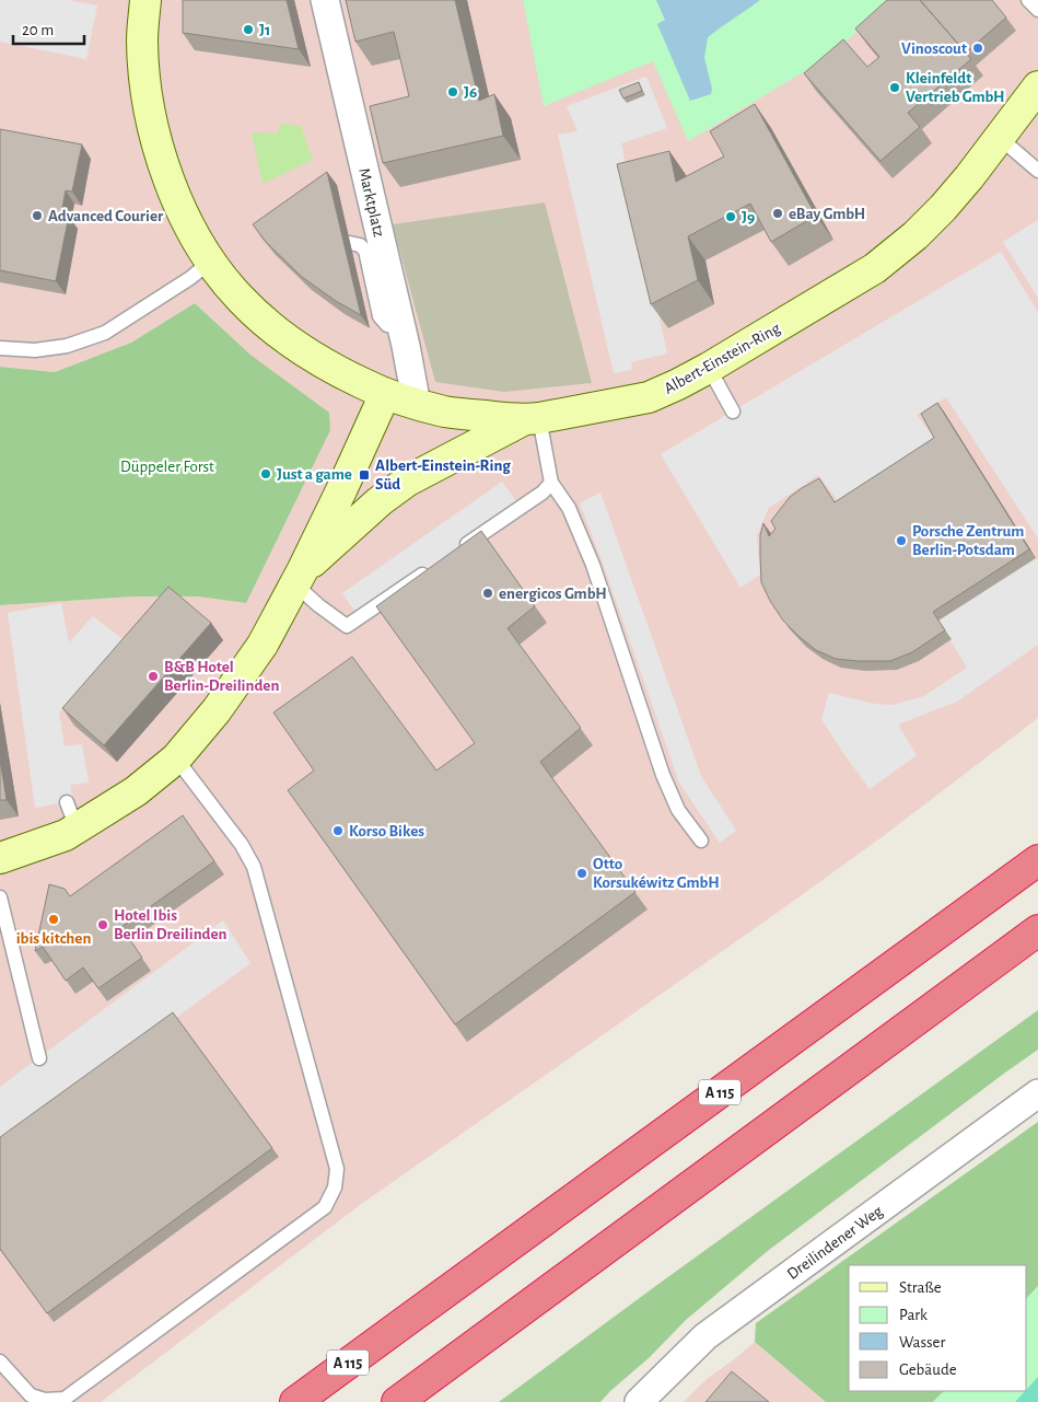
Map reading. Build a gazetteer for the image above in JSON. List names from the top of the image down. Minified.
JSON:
{"streets":{"highway":["A 115"],"street":["Marktplatz","Albert-Einstein-Ring","Dreilindener Weg"]},"crossings":[["Marktplatz","Albert-Einstein-Ring"]],"parks":["Düppeler Forst"],"places":{"other":["J1","Vinoscout","Kleinfeldt Vertrieb GmbH","J6","eBay GmbH","Advanced Courier","J9","Just a game","Porsche Zentrum Berlin-Potsdam","energicos GmbH","B&B Hotel Berlin-Dreilinden","Korso Bikes","Otto Korsukéwitz GmbH","ibis kitchen","Hotel Ibis Berlin Dreilinden"],"transit":["Albert-Einstein-Ring Süd"]},"legend":["Straße","Park","Wasser","Gebäude"],"scale_bar":"20 m"}
